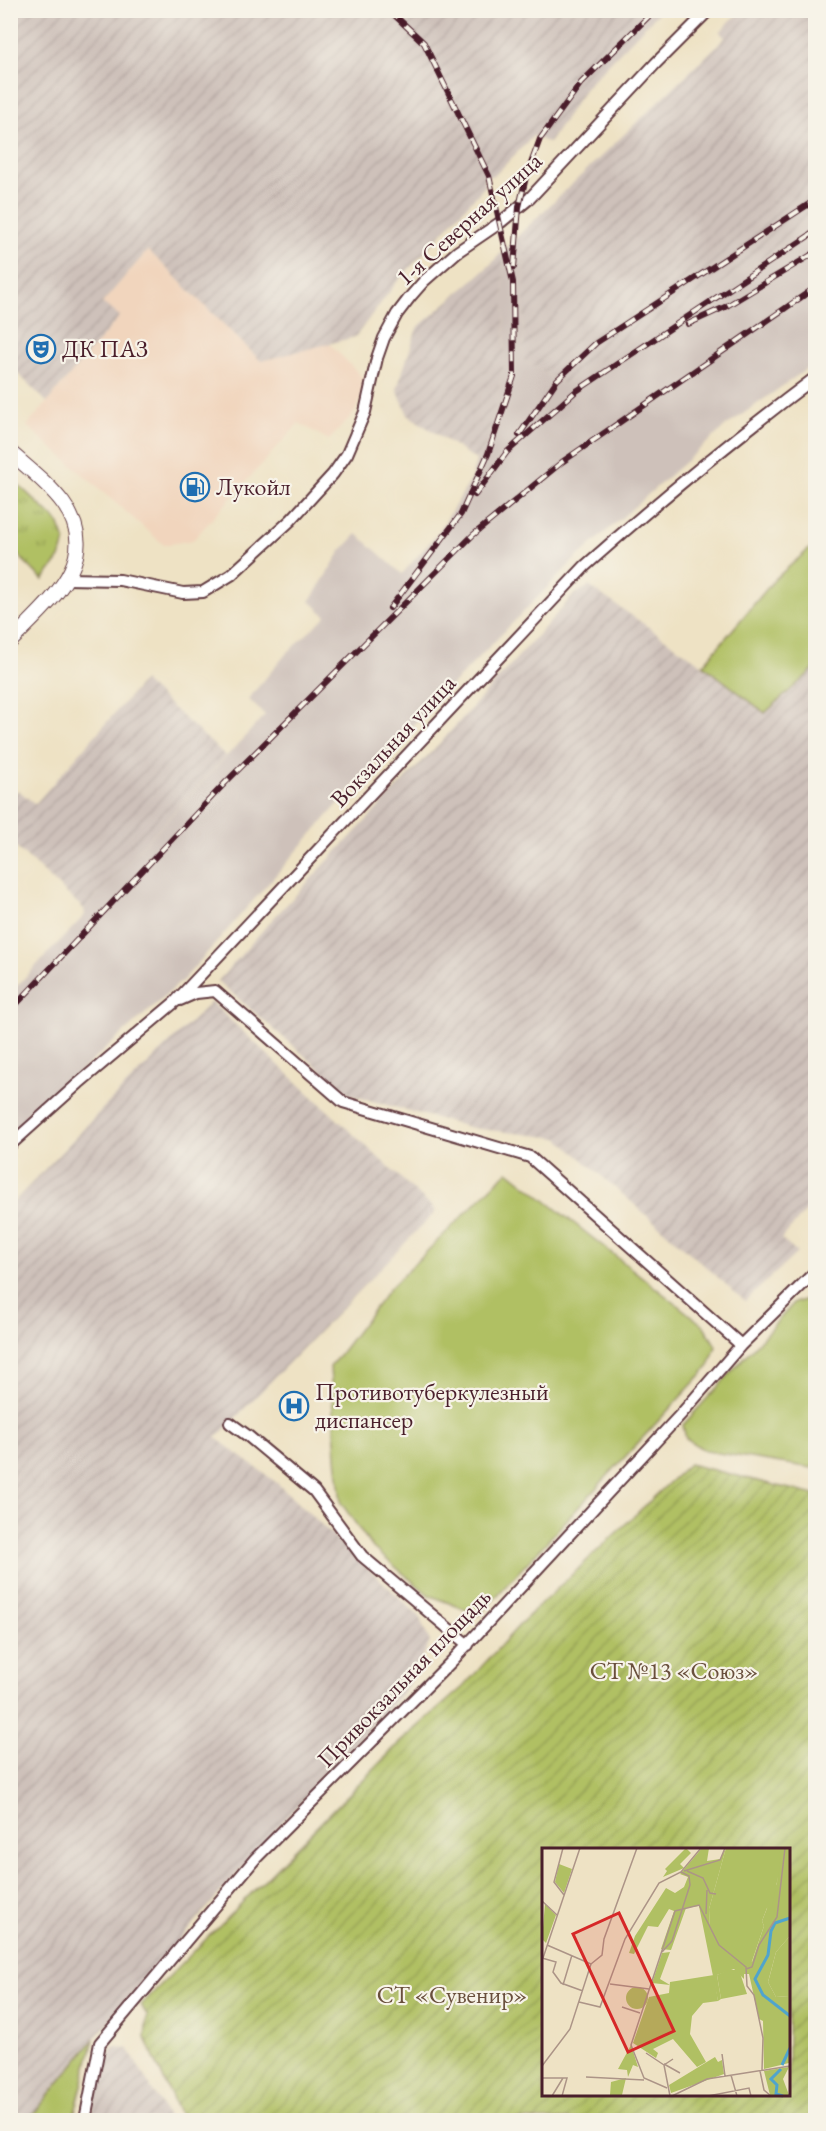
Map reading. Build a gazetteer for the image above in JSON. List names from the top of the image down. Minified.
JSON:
{"streets":{"street":["1-я Северная улица","Вокзальная улица","Привокзальная площадь"]},"parks":["СТ №13 «Союз»","СТ «Сувенир»"],"places":{"theatre":["ДК ПАЗ"],"fuel station":["Лукойл"],"hospital":["Противотуберкулезный диспансер"]}}
